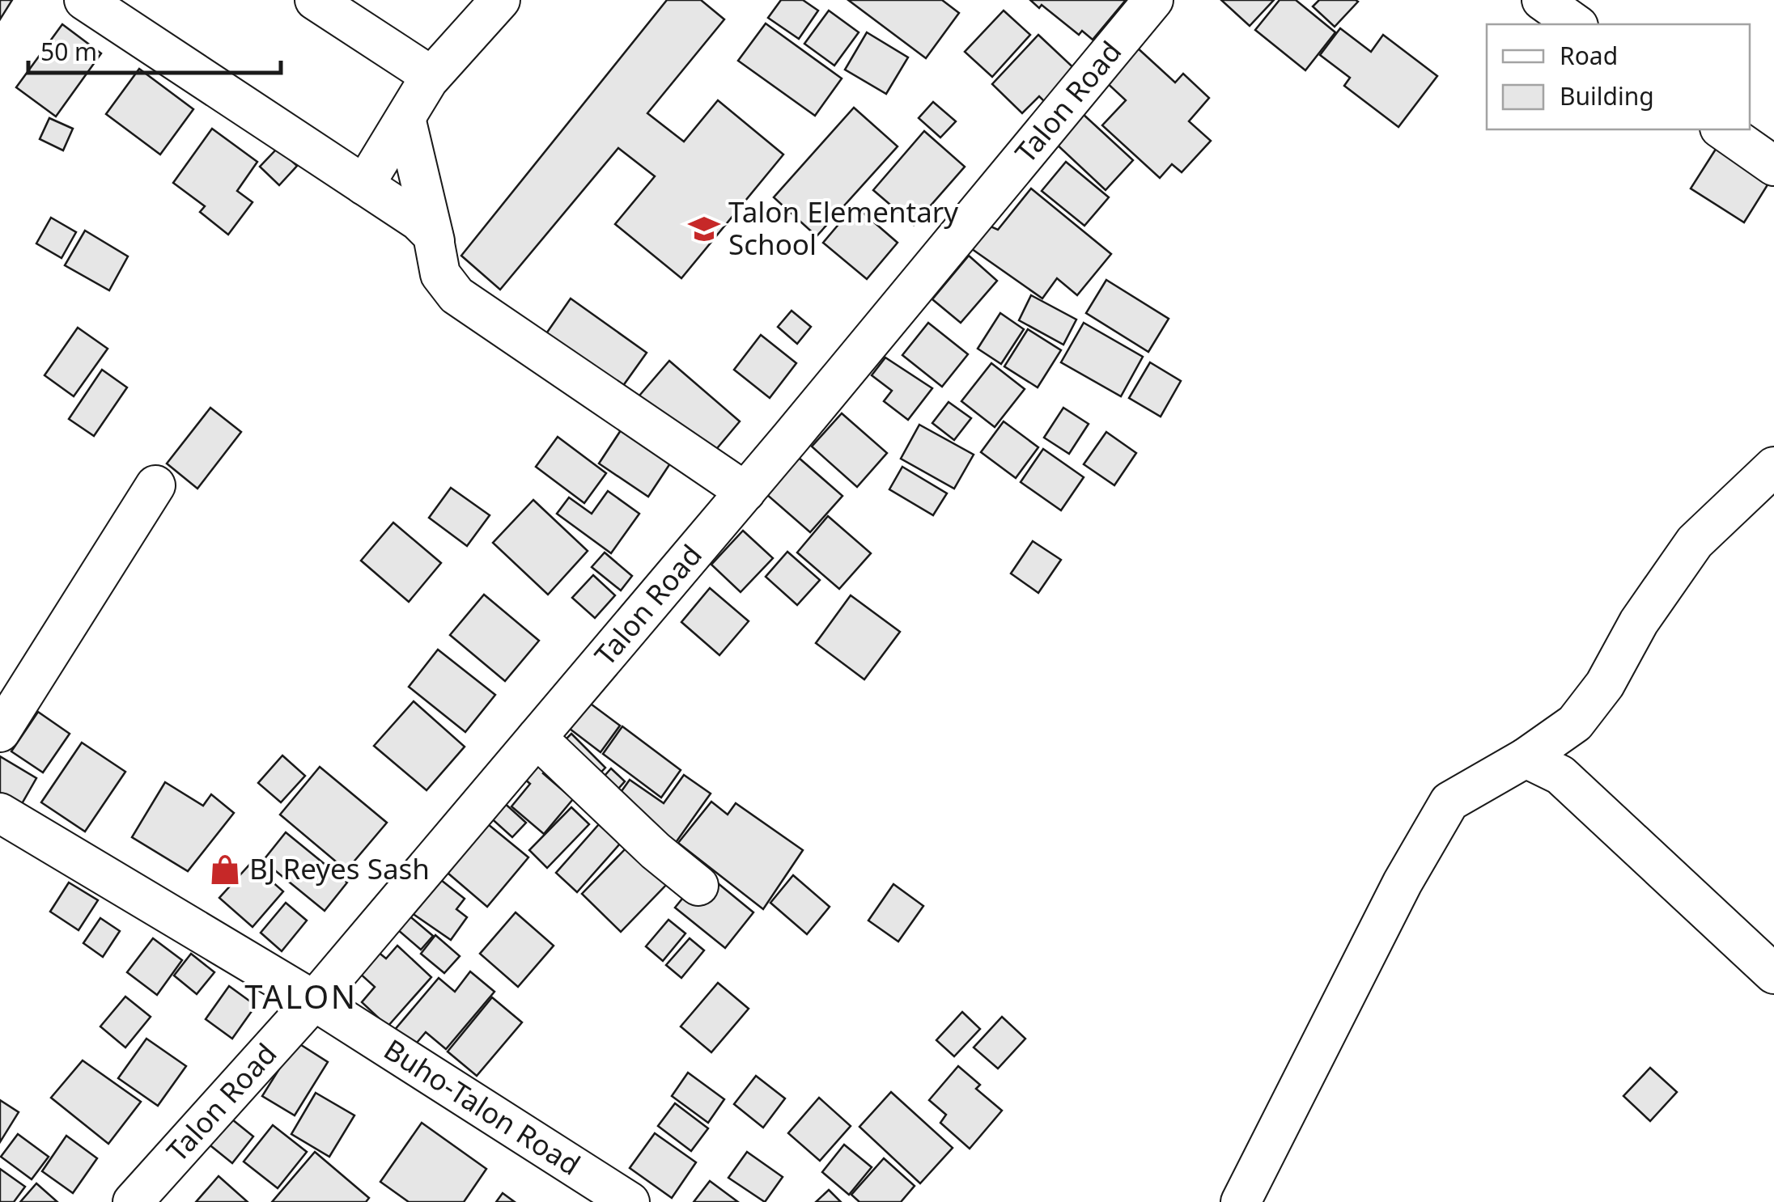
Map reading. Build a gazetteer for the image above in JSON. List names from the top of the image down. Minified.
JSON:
{"streets":{"street":["Talon Road","Buho-Talon Road"]},"crossings":[["Talon Road","Buho-Talon Road"]],"districts":["TALON"],"places":{"school or university":["Talon Elementary School"],"shop":["BJ Reyes Sash"]},"legend":["Road","Building"],"scale_bar":"50 m"}
